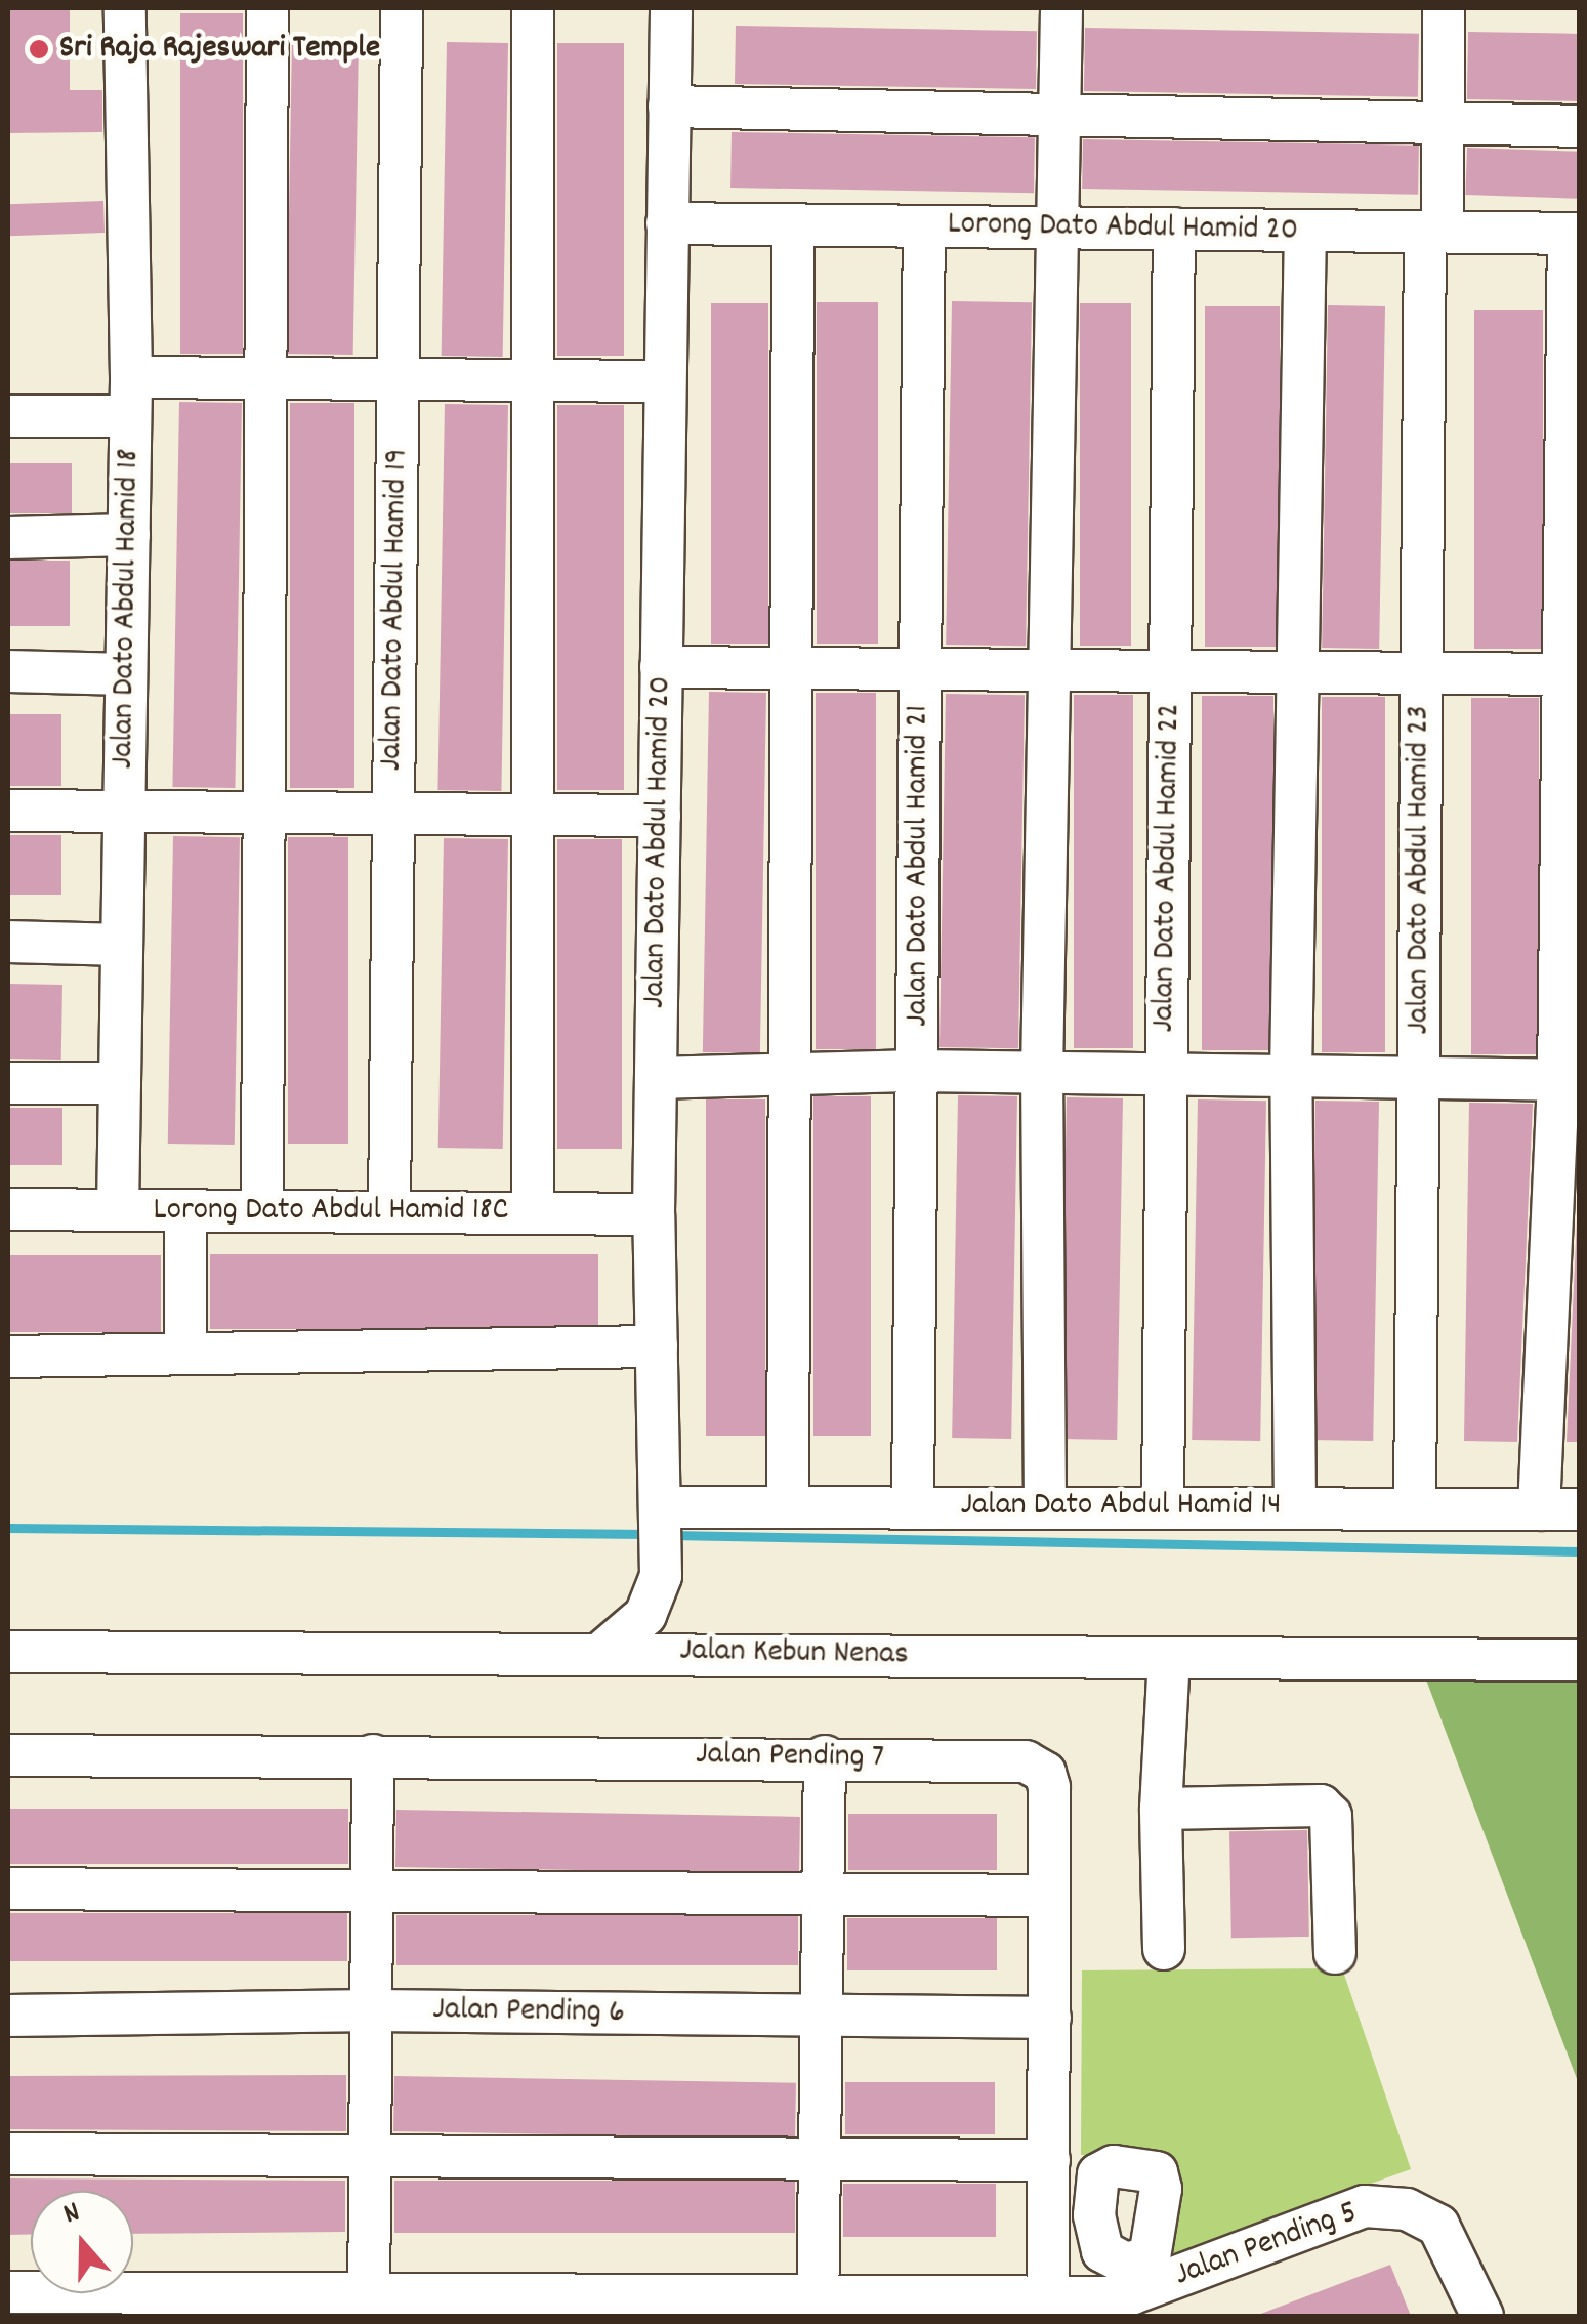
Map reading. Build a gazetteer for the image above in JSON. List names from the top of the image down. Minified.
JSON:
{"streets":{"street":["Lorong Dato Abdul Hamid 20","Jalan Dato Abdul Hamid 18","Jalan Dato Abdul Hamid 19","Jalan Dato Abdul Hamid 20","Jalan Dato Abdul Hamid 21","Jalan Dato Abdul Hamid 22","Jalan Dato Abdul Hamid 23","Lorong Dato Abdul Hamid 18C","Jalan Dato Abdul Hamid 14","Jalan Kebun Nenas","Jalan Pending 7","Jalan Pending 6","Jalan Pending 5"]},"crossings":[["Lorong Dato Abdul Hamid 20","Jalan Dato Abdul Hamid 20"],["Lorong Dato Abdul Hamid 20","Jalan Dato Abdul Hamid 21"],["Lorong Dato Abdul Hamid 20","Jalan Dato Abdul Hamid 22"],["Lorong Dato Abdul Hamid 20","Jalan Dato Abdul Hamid 23"],["Jalan Dato Abdul Hamid 18","Lorong Dato Abdul Hamid 18C"],["Jalan Dato Abdul Hamid 19","Lorong Dato Abdul Hamid 18C"],["Jalan Dato Abdul Hamid 20","Lorong Dato Abdul Hamid 18C"],["Jalan Dato Abdul Hamid 20","Jalan Dato Abdul Hamid 14"],["Jalan Dato Abdul Hamid 20","Jalan Kebun Nenas"],["Jalan Dato Abdul Hamid 21","Jalan Dato Abdul Hamid 14"],["Jalan Dato Abdul Hamid 22","Jalan Dato Abdul Hamid 14"],["Jalan Dato Abdul Hamid 23","Jalan Dato Abdul Hamid 14"],["Jalan Pending 7","Jalan Pending 6"],["Jalan Pending 7","Jalan Pending 5"]],"places":["Sri Raja Rajeswari Temple"],"north":"top"}
